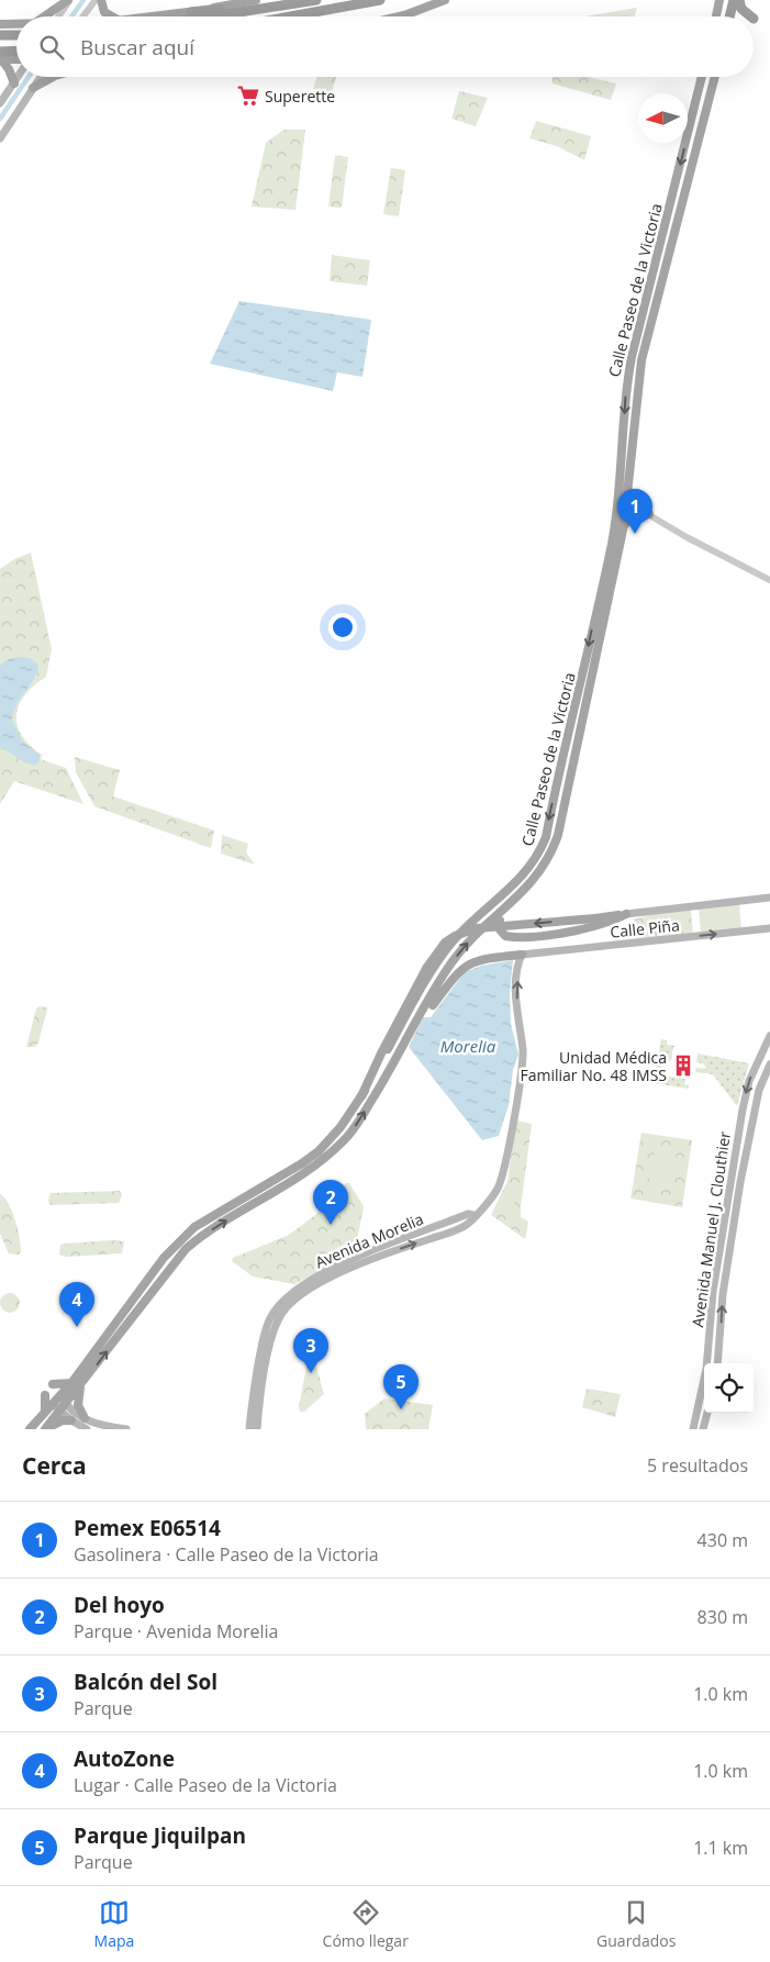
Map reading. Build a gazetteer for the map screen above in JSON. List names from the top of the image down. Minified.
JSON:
{"streets":{"main road":["Calle Paseo de la Victoria","Calle Piña","Avenida Manuel J. Clouthier","Avenida Morelia"]},"crossings":[["Calle Piña","Avenida Morelia"]],"one_way":["Avenida Morelia"],"water":["Morelia"],"places":{"supermarket":["Superette"],"building":["Unidad Médica Familiar No. 48 IMSS"]},"north":"left","page":{"search":"Buscar aquí","pins":["1","2","4","3","5"],"heading":["Cerca","5 resultados"],"list":[{"mark":"1","name":"Pemex E06514","note":"Gasolinera · Calle Paseo de la Victoria","value":"430 m"},{"mark":"2","name":"Del hoyo","note":"Parque · Avenida Morelia","value":"830 m"},{"mark":"3","name":"Balcón del Sol","note":"Parque","value":"1.0 km"},{"mark":"4","name":"AutoZone","note":"Lugar · Calle Paseo de la Victoria","value":"1.0 km"},{"mark":"5","name":"Parque Jiquilpan","note":"Parque","value":"1.1 km"}],"nav":["Mapa","Cómo llegar","Guardados"]}}
